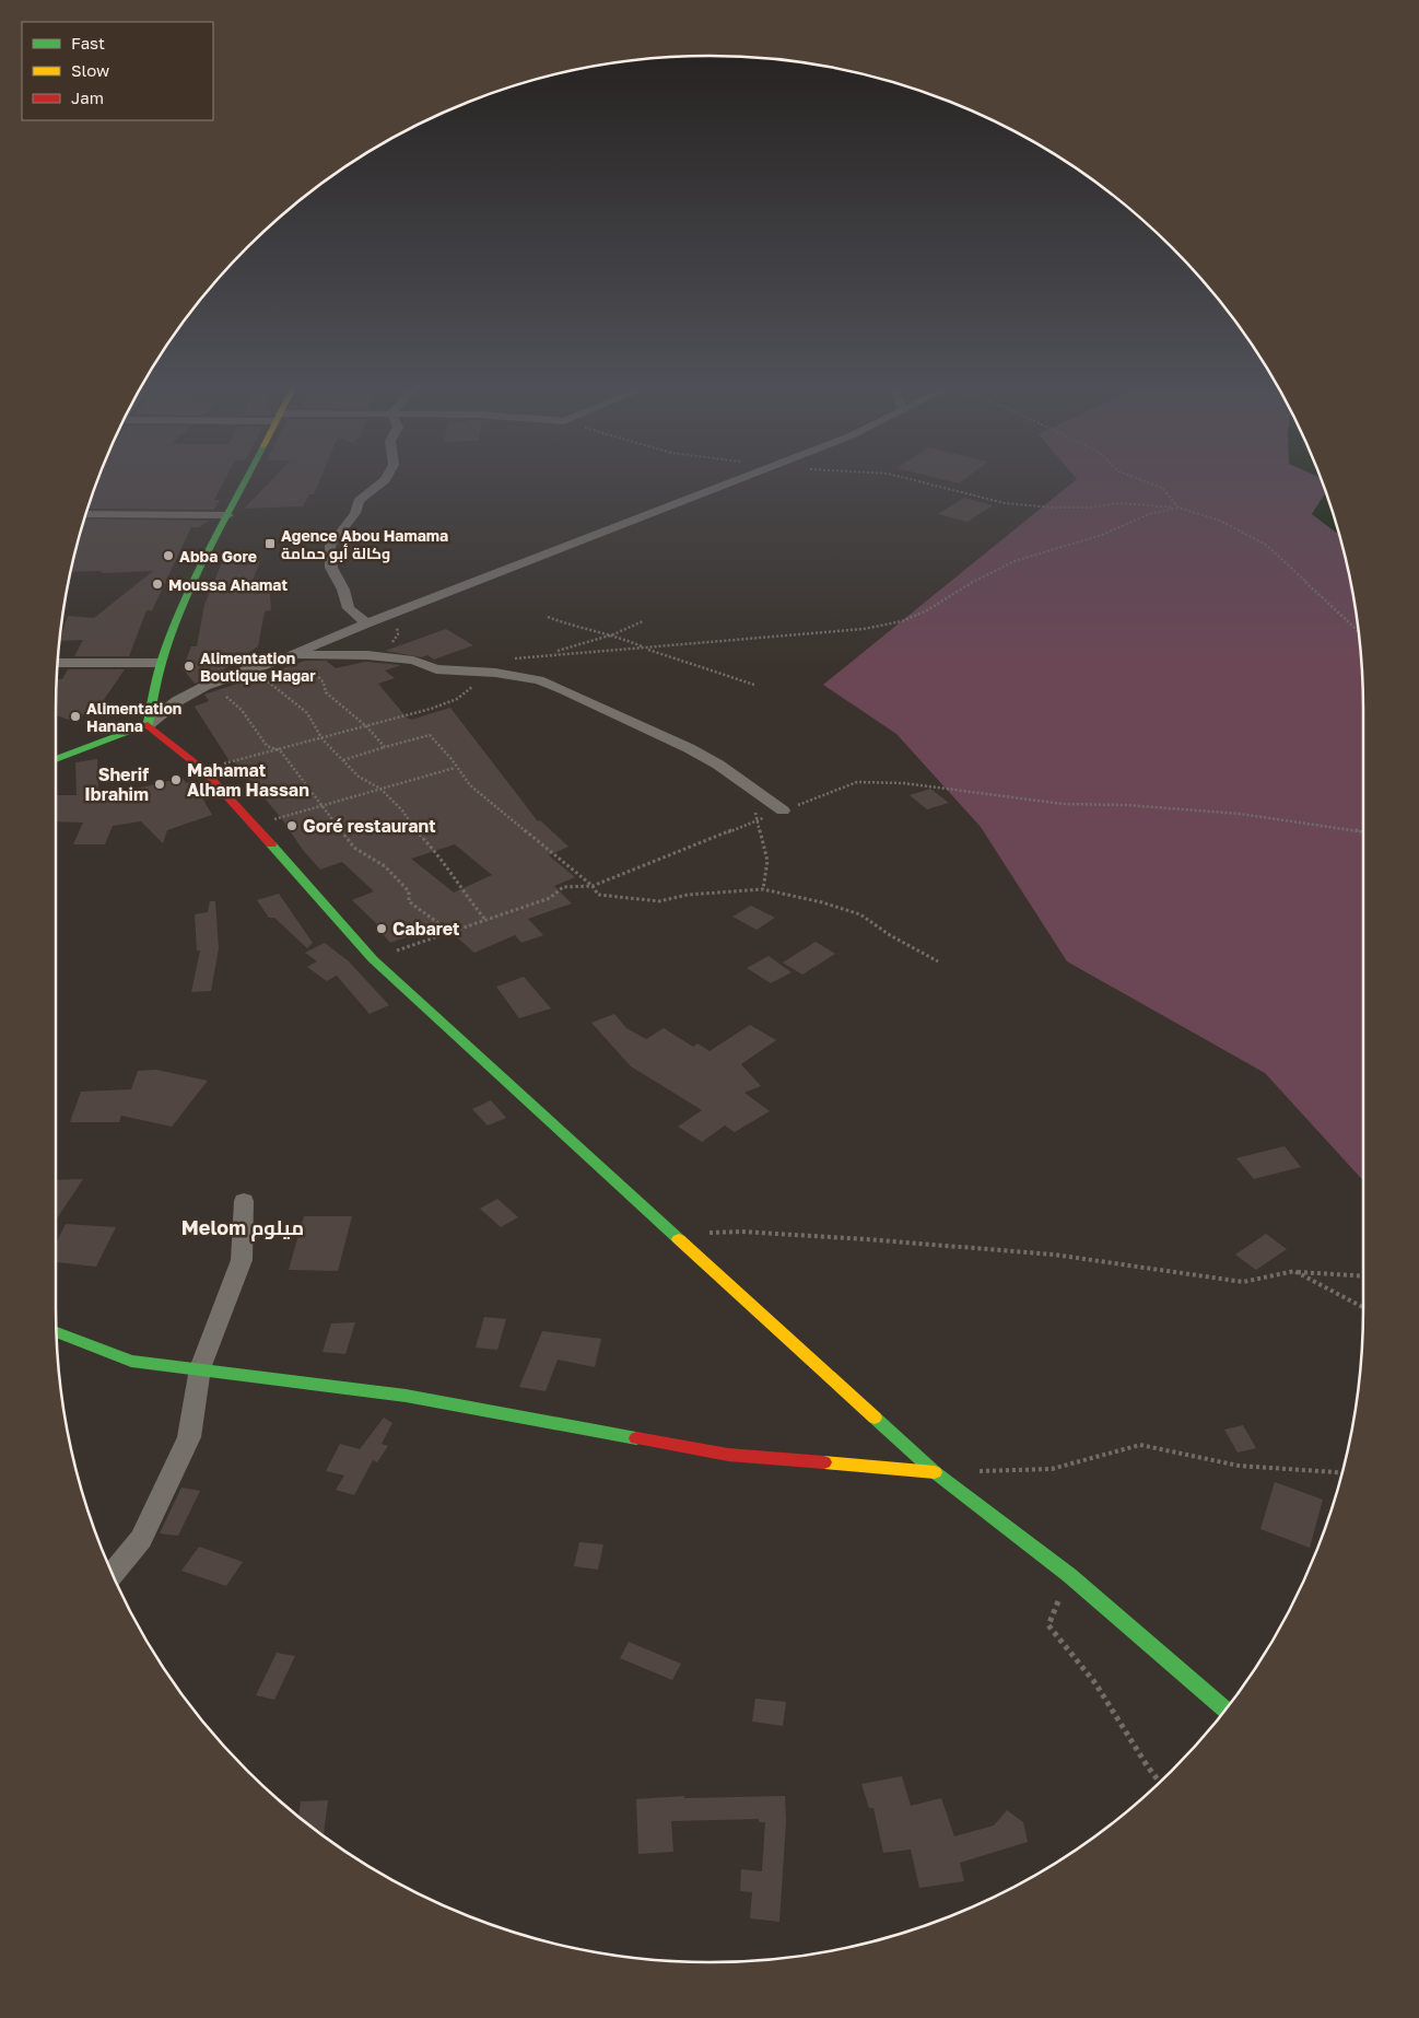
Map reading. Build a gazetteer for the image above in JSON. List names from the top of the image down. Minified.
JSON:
{"districts":["Melom ميلوم"],"places":{"transit":["Agence Abou Hamama وكالة أبو حمامة"],"other":["Abba Gore","Moussa Ahamat","Alimentation Boutique Hagar","Alimentation Hanana","Mahamat Alham Hassan","Sherif Ibrahim","Goré restaurant","Cabaret"]},"legend":["Fast","Slow","Jam"]}
